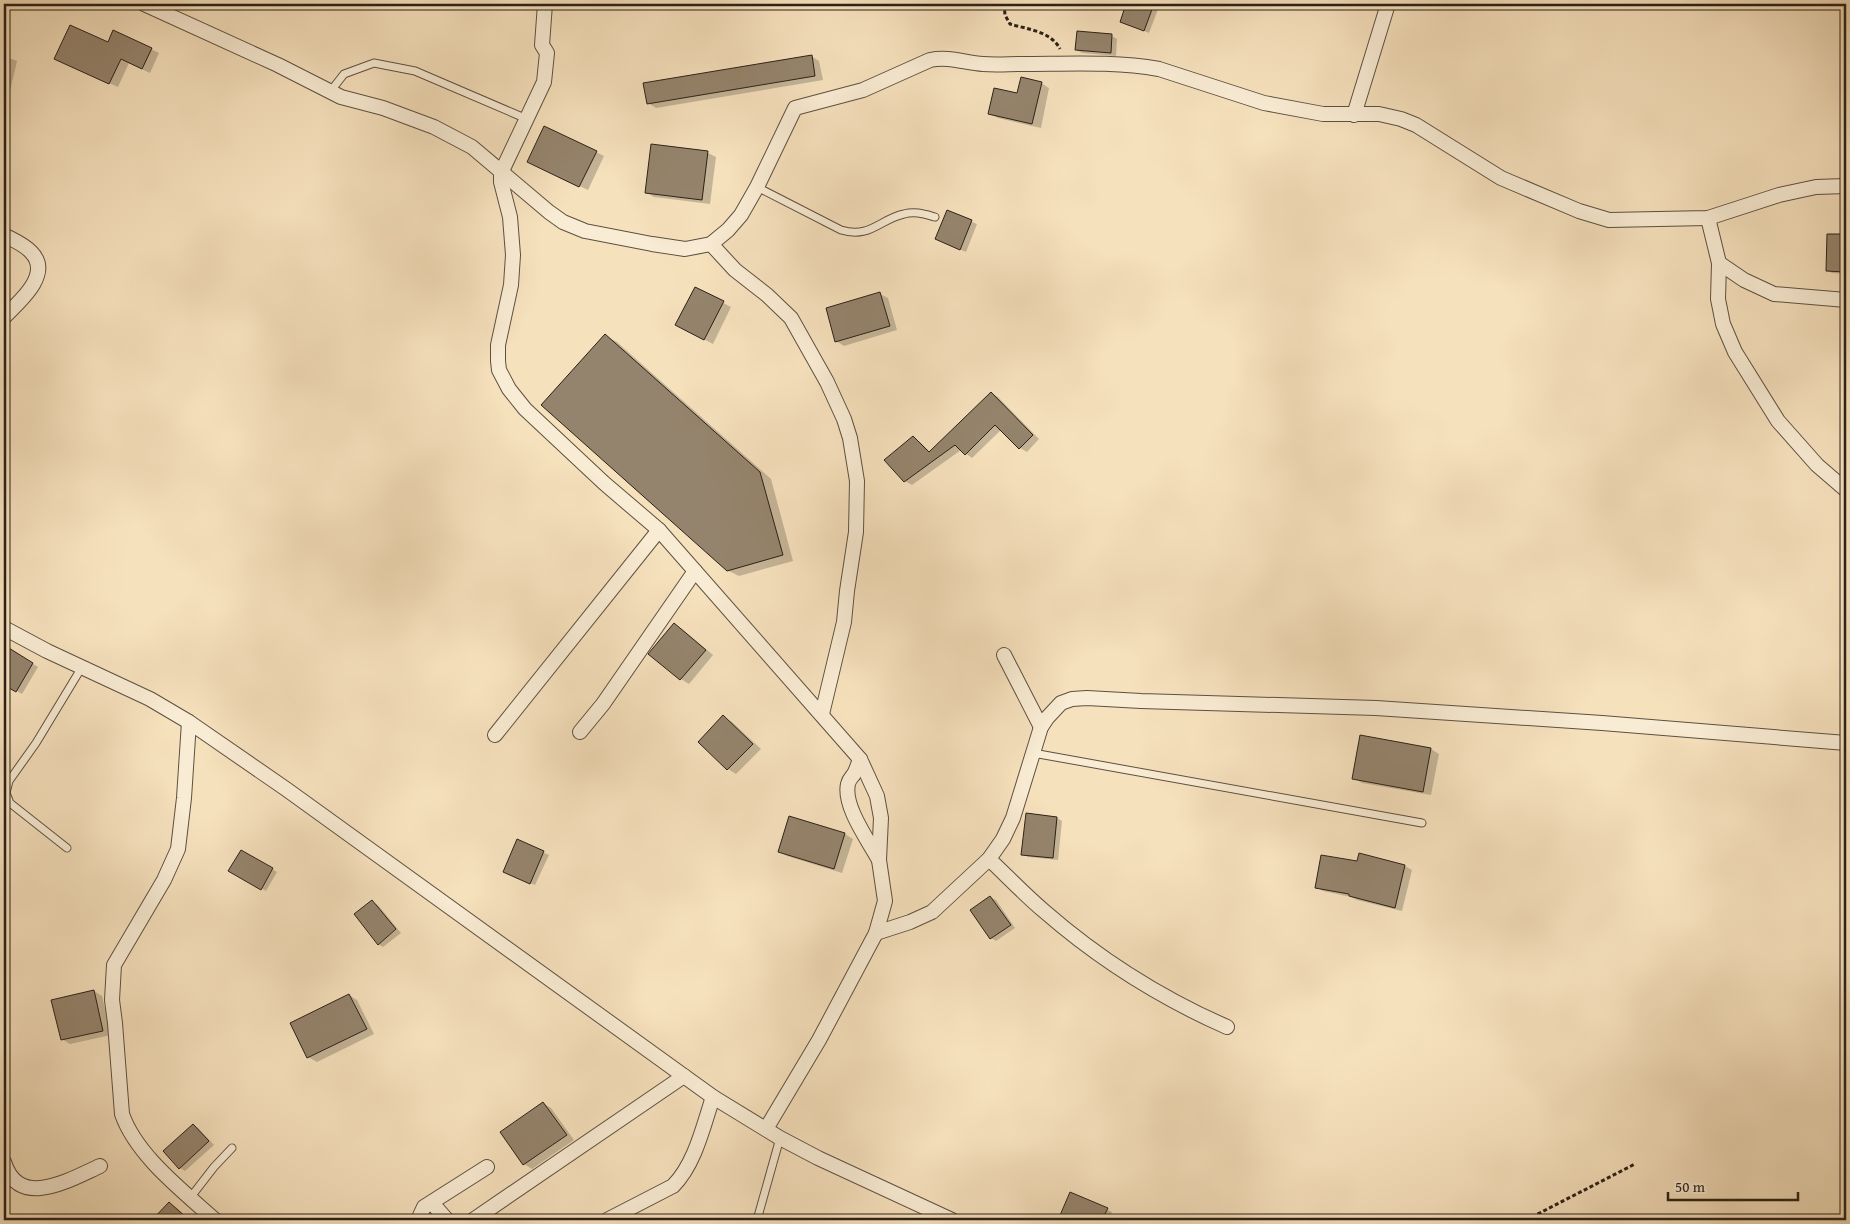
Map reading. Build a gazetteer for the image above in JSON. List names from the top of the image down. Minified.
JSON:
{"scale_bar":"50 m"}
